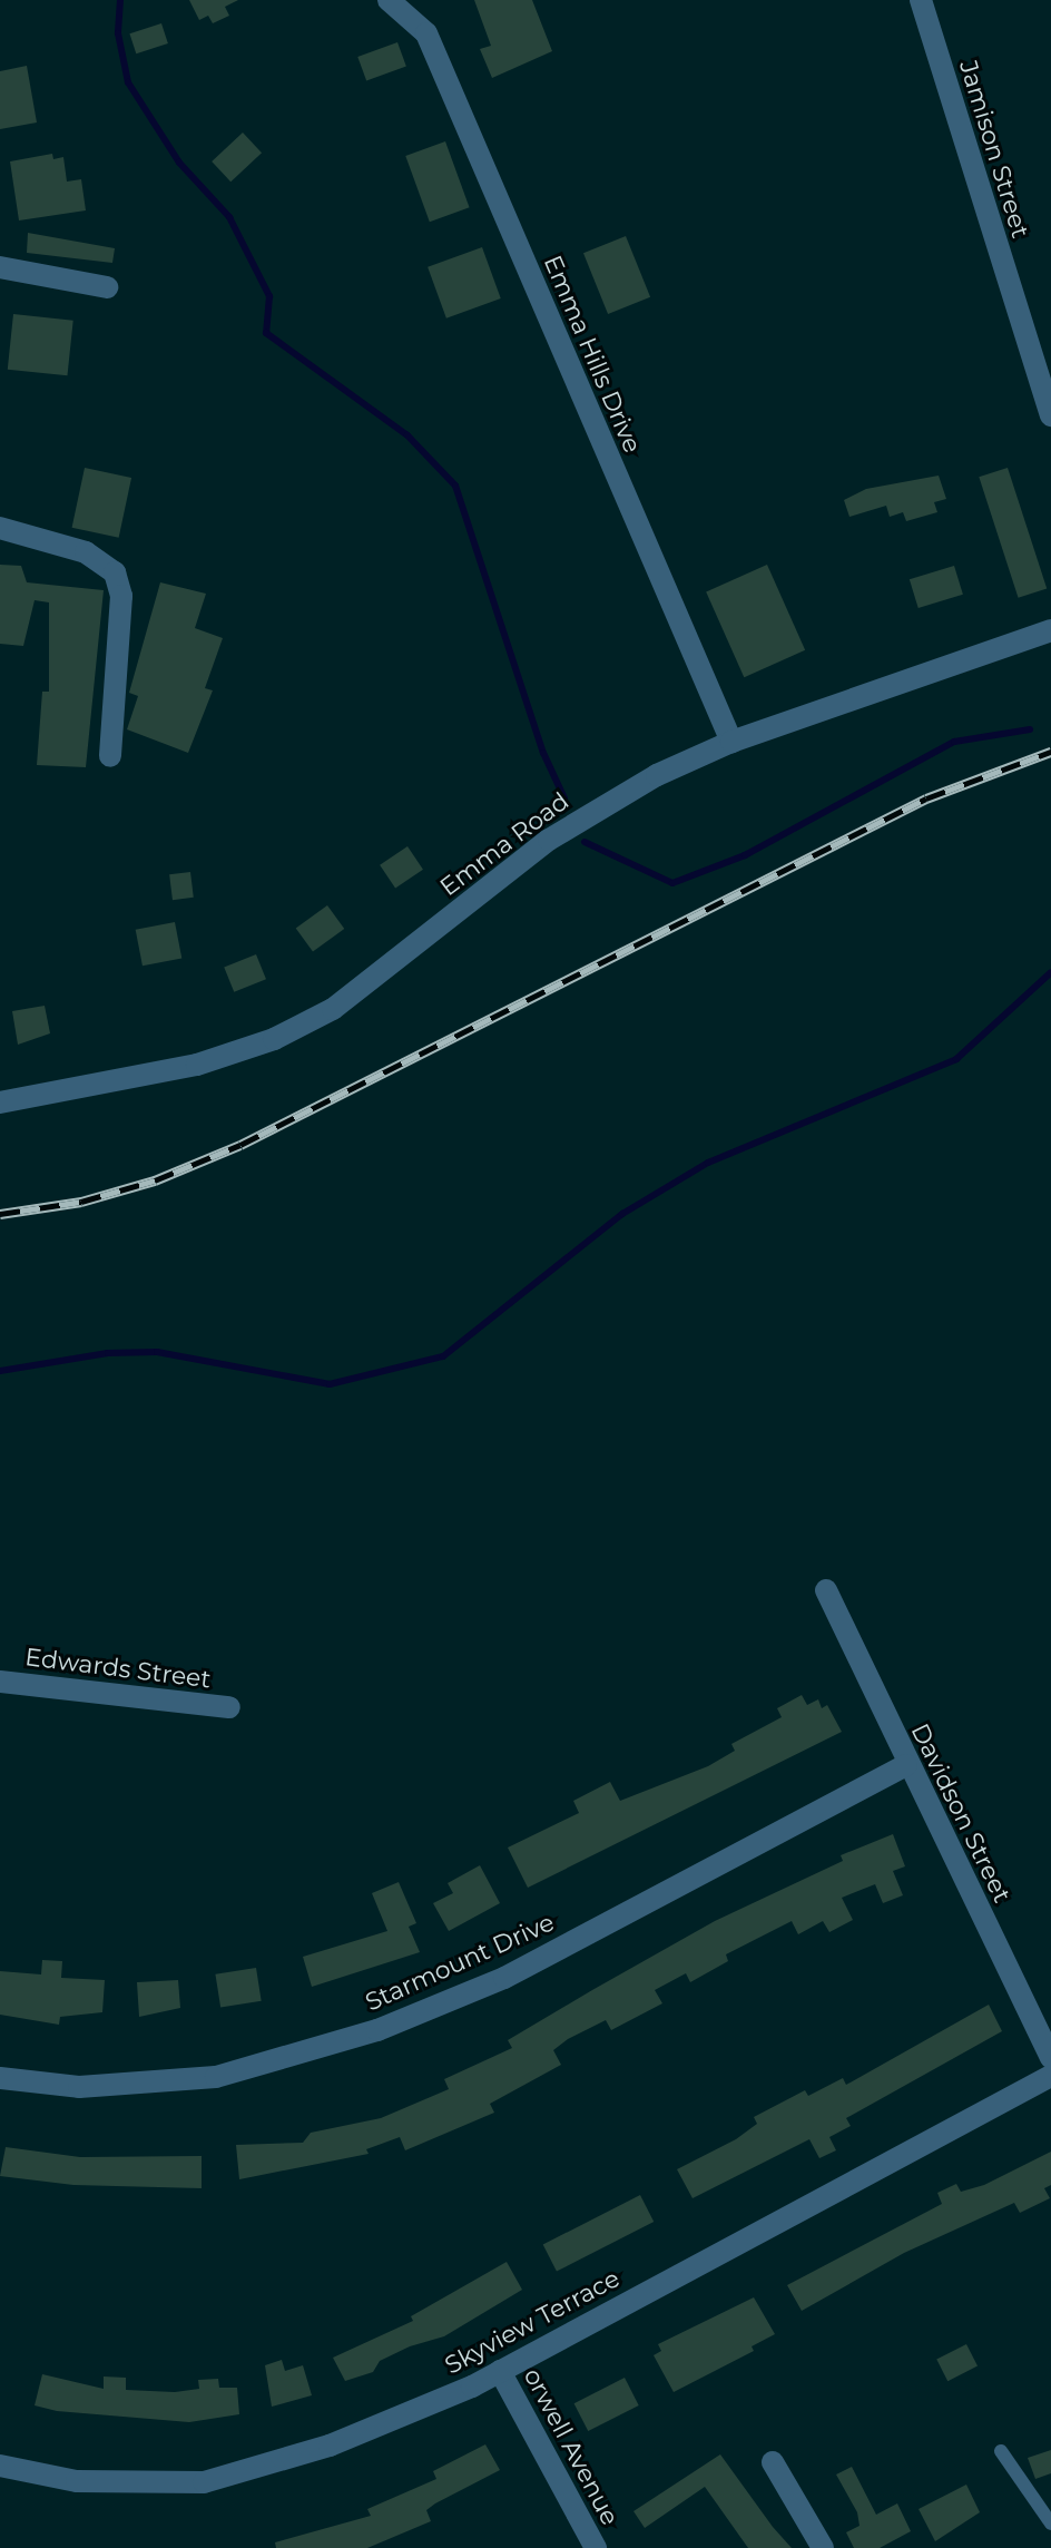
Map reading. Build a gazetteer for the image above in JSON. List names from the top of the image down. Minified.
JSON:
{"streets":{"street":["Jamison Street","Emma Hills Drive","Emma Road","Edwards Street","Davidson Street","Starmount Drive","Skyview Terrace","orwell Avenue"]},"crossings":[["Emma Hills Drive","Emma Road"],["Davidson Street","Starmount Drive"],["Skyview Terrace","orwell Avenue"]]}
